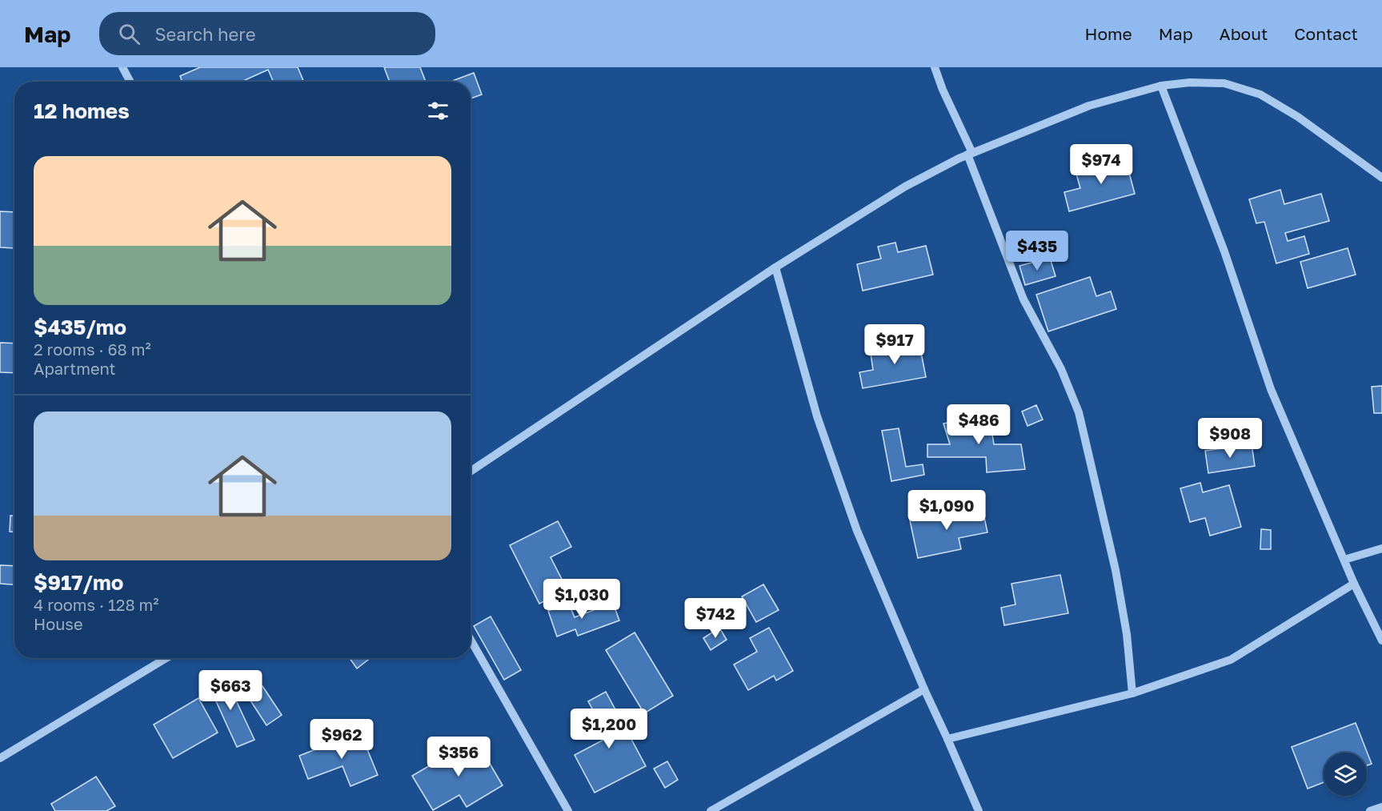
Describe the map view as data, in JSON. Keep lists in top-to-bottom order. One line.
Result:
{"page":{"header":"Map","search":"Search here","nav":["Home","Map","About","Contact"],"heading":"12 homes","list":[{"name":"$435/mo","note":"2 rooms · 68 m² · Apartment"},{"name":"$917/mo","note":"4 rooms · 128 m² · House"}],"price":["$974","$435","$917","$486","$908","$1,090","$1,030","$742","$663","$1,200","$962","$356"]}}
